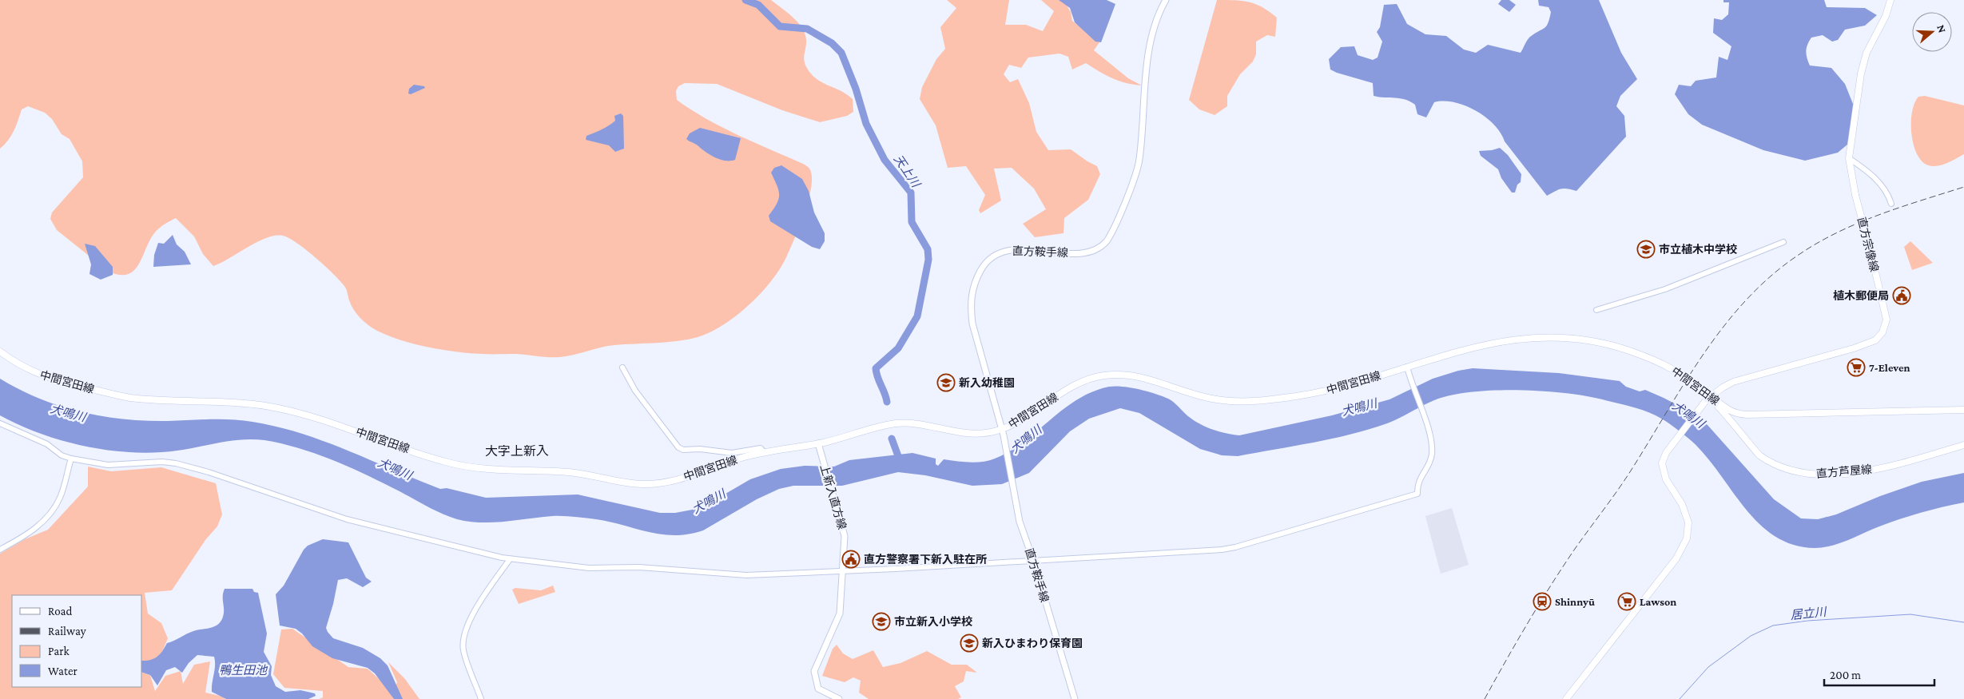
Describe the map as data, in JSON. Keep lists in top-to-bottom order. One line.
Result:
{"streets":{"main road":["直方宗像線","直方鞍手線","中間宮田線","直方芦屋線","上新入直方線"]},"crossings":[["直方宗像線","中間宮田線"],["直方宗像線","直方芦屋線"],["直方鞍手線","中間宮田線"],["中間宮田線","直方芦屋線"],["中間宮田線","上新入直方線"]],"districts":["大字上新入"],"water":["天上川","犬鳴川","居立川","鴨生田池"],"places":{"school or university":["市立植木中学校","新入幼稚園","市立新入小学校","新入ひまわり保育園"],"public building":["植木郵便局","直方警察署下新入駐在所"],"supermarket":["7-Eleven","Lawson"],"station":["Shinnyū"]},"legend":["Road","Railway","Park","Water"],"scale_bar":"200 m","north":"right"}
